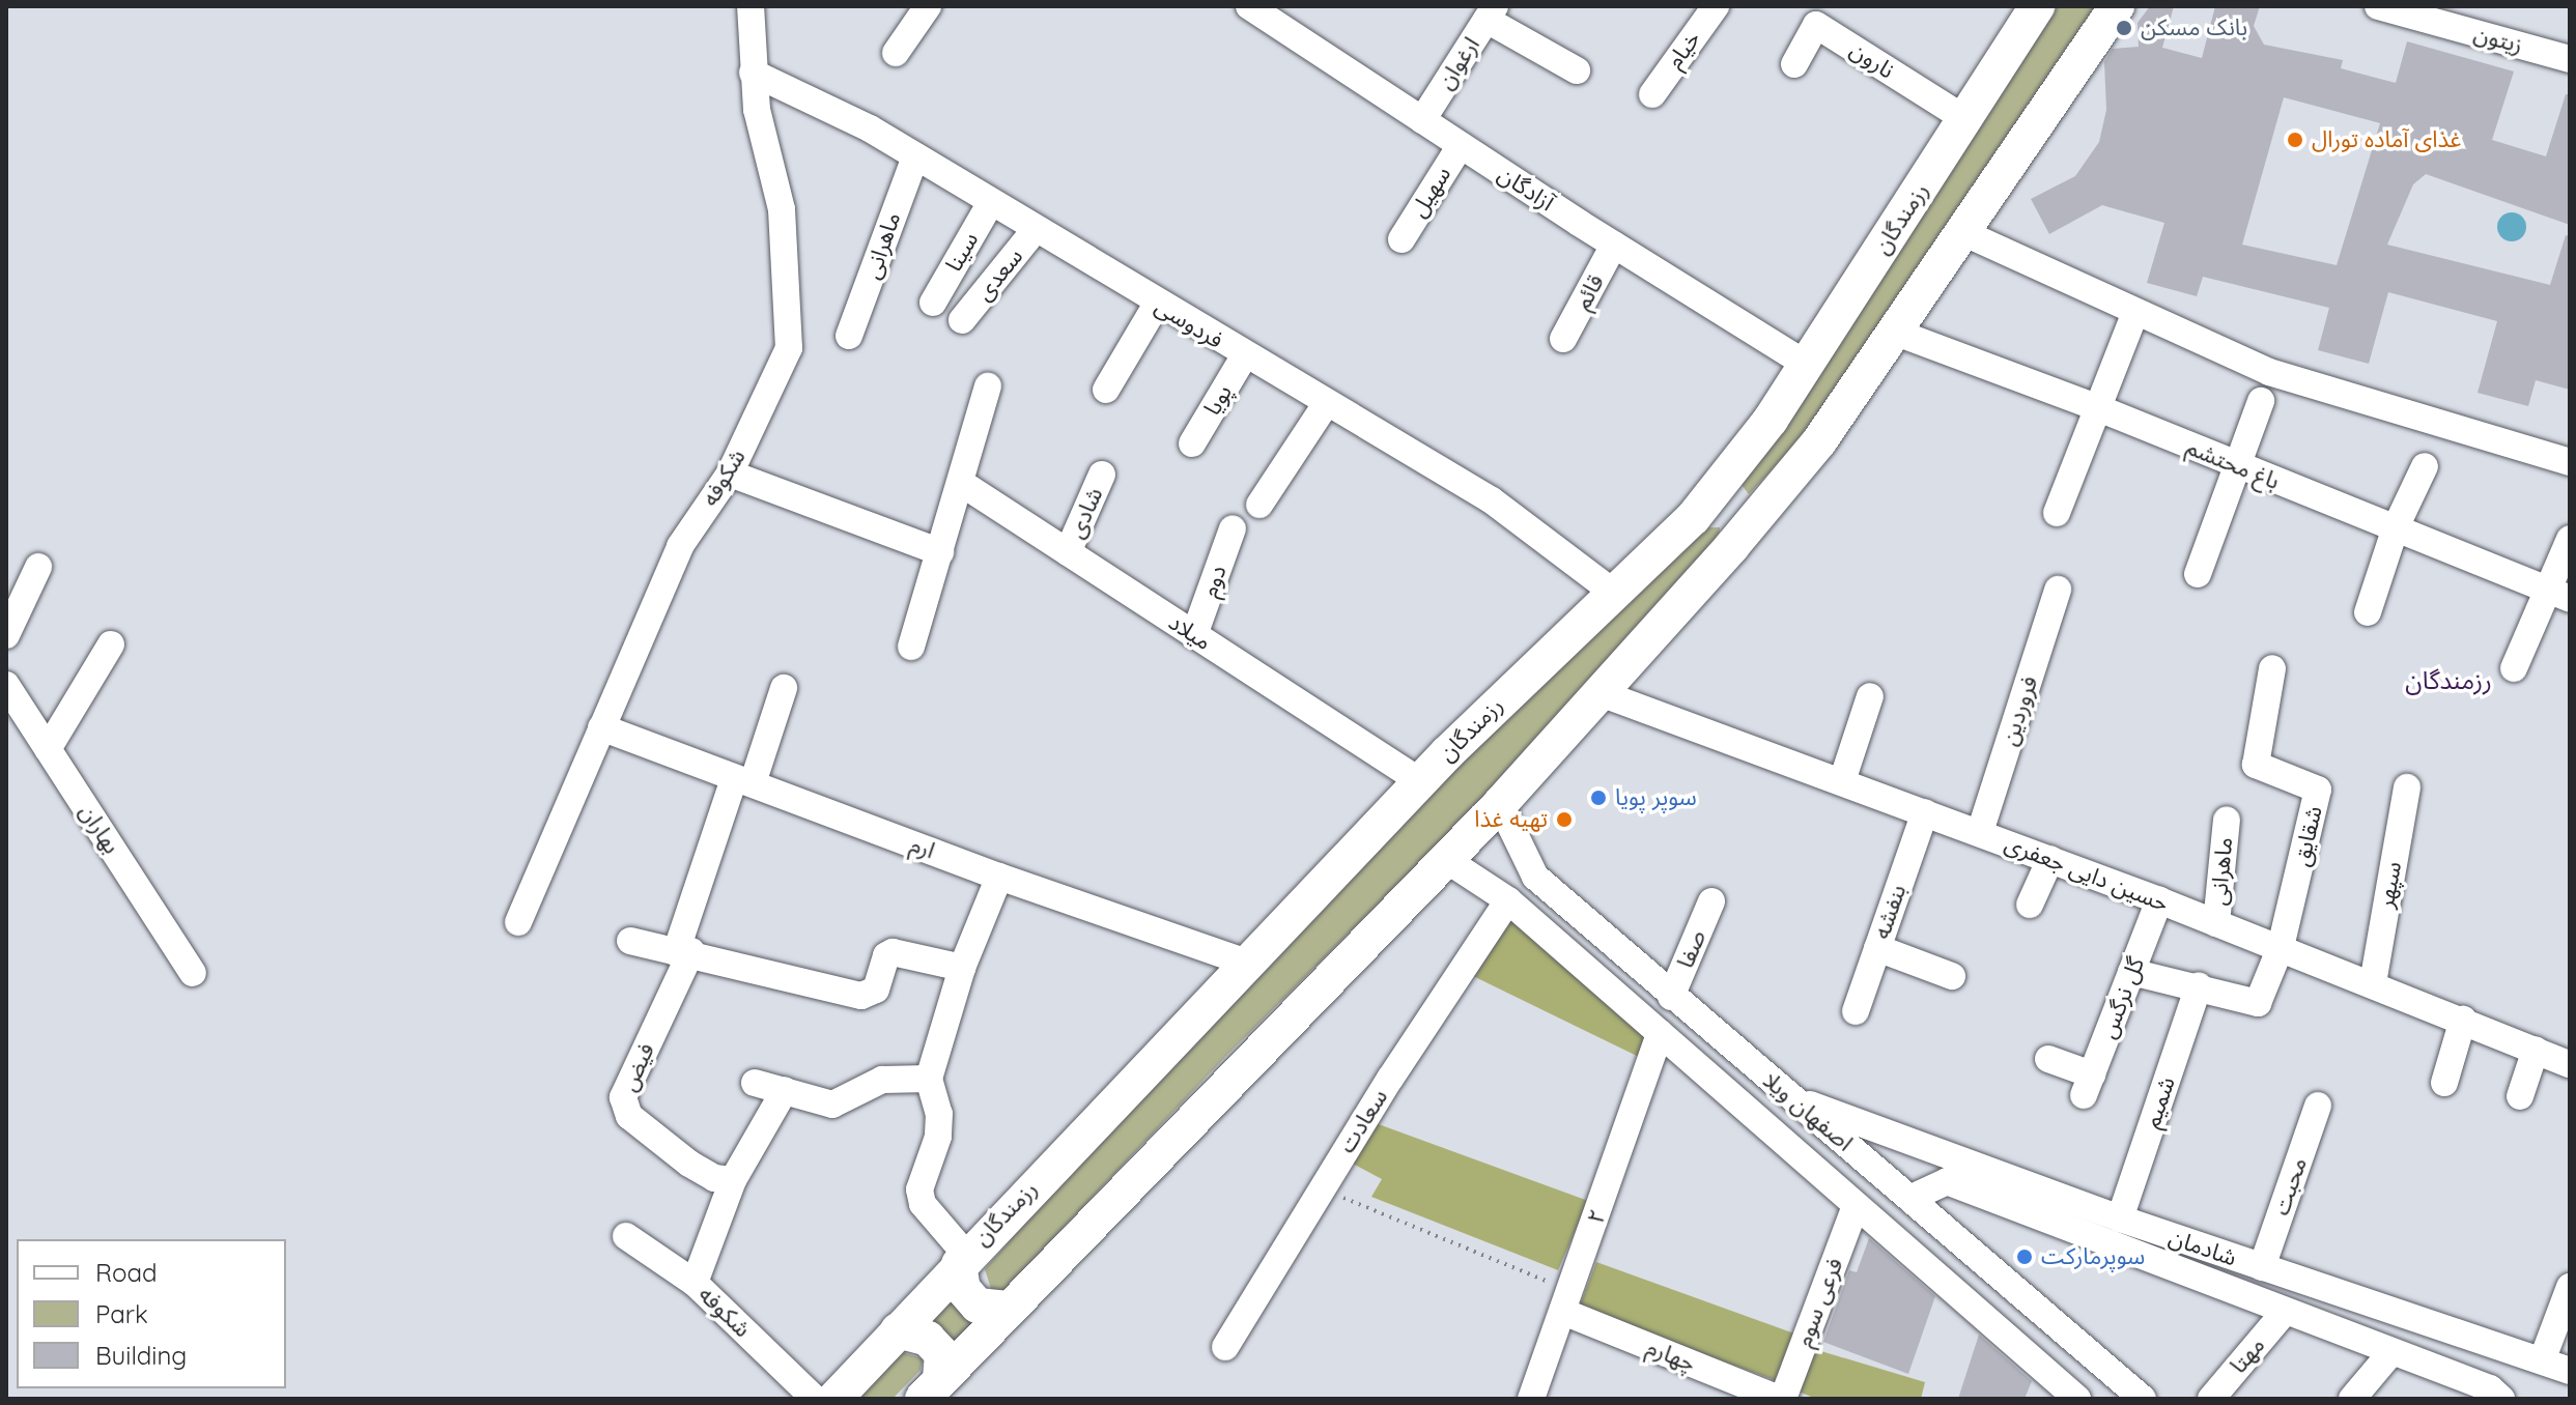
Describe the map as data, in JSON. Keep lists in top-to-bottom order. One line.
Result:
{"streets":{"main road":["رزمندگان"],"street":["زیتون","خیام","نارون","ارغوان","آزادگان","سهیل","ماهرانی","سینا","سعدی","قائم","فردوسی","پویا","باغ محتشم","شکوفه","شادی","دوم","میلاد","فروردین","بهاران","شقایق","ارم","حسین دایی جعفری","سپهر","بنفشه","صفا","گل نرگس","فیض","شمیم","اصفهان ویلا","سعادت","محبت","۲","شادمان","فرعی سوم","چهارم","مهتا"]},"crossings":[["نارون","رزمندگان"],["ارغوان","آزادگان"],["آزادگان","سهیل"],["آزادگان","رزمندگان"],["آزادگان","قائم"],["رزمندگان","فردوسی"],["رزمندگان","میلاد"],["رزمندگان","ارم"],["ماهرانی","فردوسی"],["ماهرانی","حسین دایی جعفری"],["سینا","فردوسی"],["سعدی","فردوسی"],["فردوسی","پویا"],["فردوسی","شکوفه"],["شکوفه","ارم"],["شادی","میلاد"],["دوم","میلاد"],["فروردین","حسین دایی جعفری"],["شقایق","حسین دایی جعفری"],["حسین دایی جعفری","سپهر"],["حسین دایی جعفری","بنفشه"],["حسین دایی جعفری","گل نرگس"],["صفا","اصفهان ویلا"],["شمیم","شادمان"],["اصفهان ویلا","سعادت"],["اصفهان ویلا","۲"],["اصفهان ویلا","شادمان"],["اصفهان ویلا","فرعی سوم"],["محبت","شادمان"],["۲","چهارم"],["شادمان","مهتا"],["فرعی سوم","چهارم"]],"districts":["رزمندگان"],"places":["بانک مسکن","غذای آماده تورال","سوپر پویا","تهیه غذا","سوپرمارکت"],"legend":["Road","Park","Building"]}
